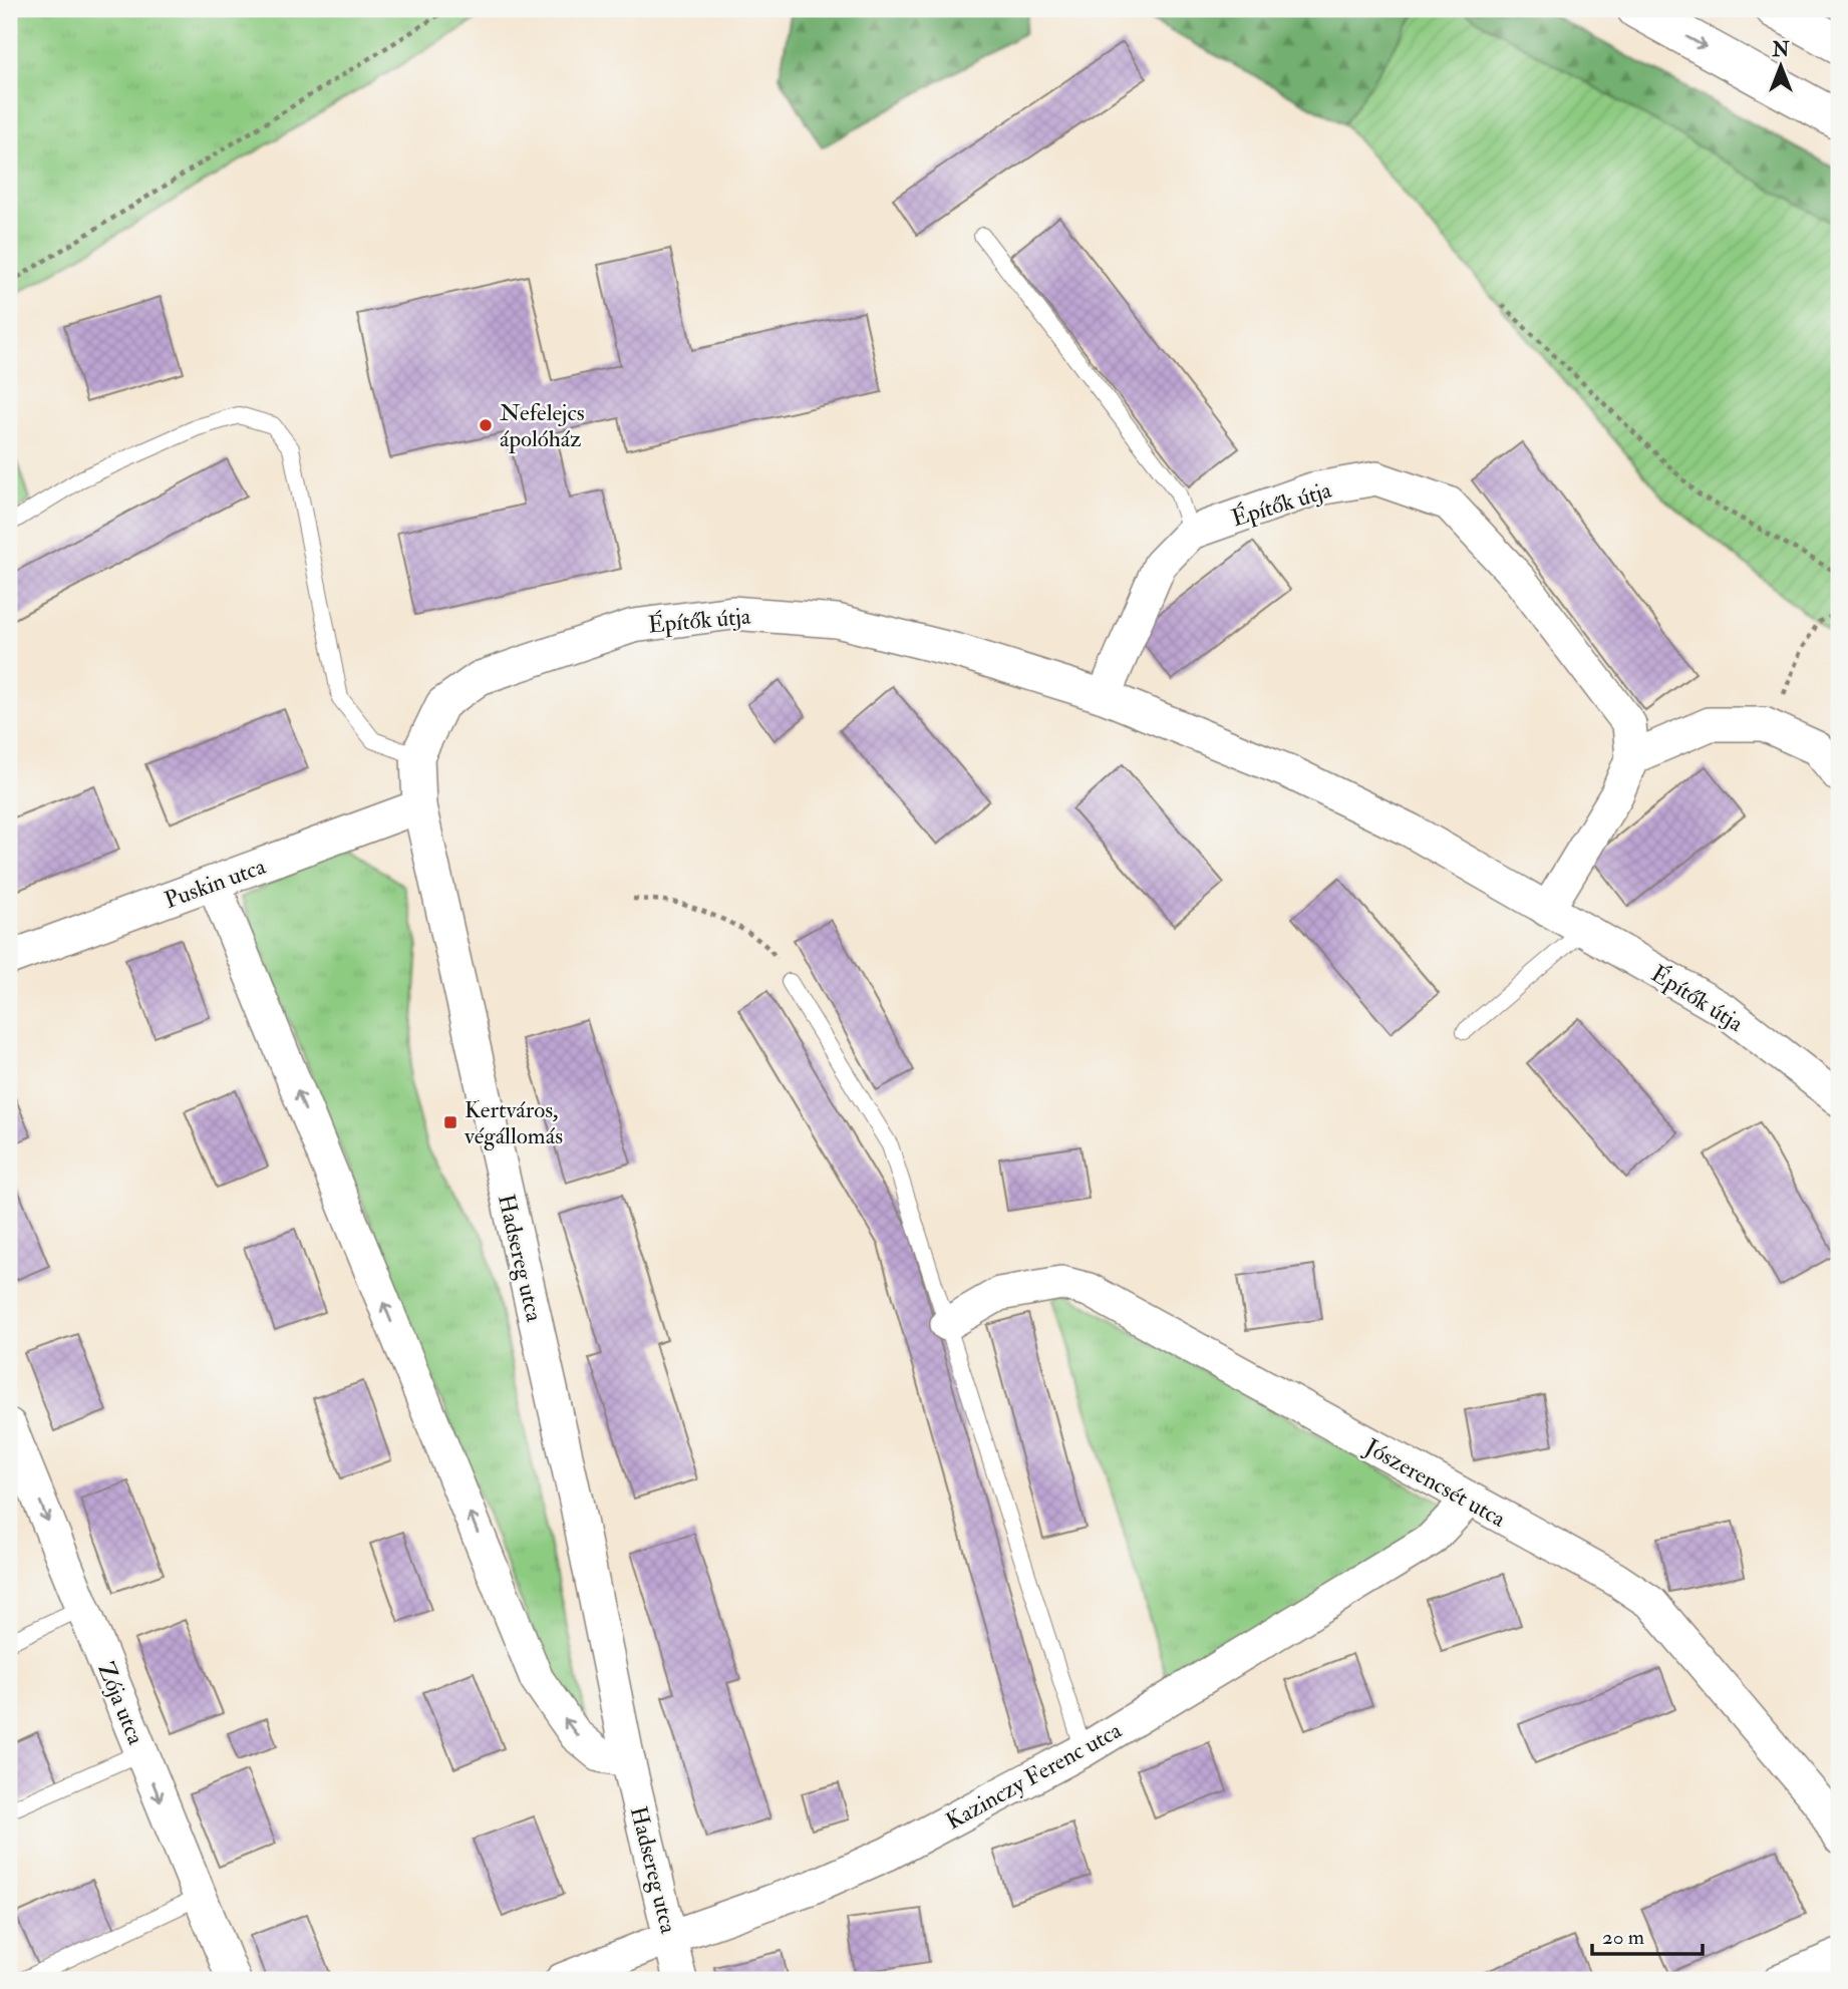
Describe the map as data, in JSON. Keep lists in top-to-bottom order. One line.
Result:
{"streets":{"street":["Építők útja","Puskin utca","Hadsereg utca","Jószerencsét utca","Zója utca","Kazinczy Ferenc utca"]},"crossings":[["Építők útja","Hadsereg utca"],["Puskin utca","Hadsereg utca"],["Hadsereg utca","Kazinczy Ferenc utca"],["Jószerencsét utca","Kazinczy Ferenc utca"]],"one_way":["Zója utca"],"places":{"other":["Nefelejcs ápolóház"],"transit":["Kertváros, végállomás"]},"scale_bar":"20 m","north":"top"}
